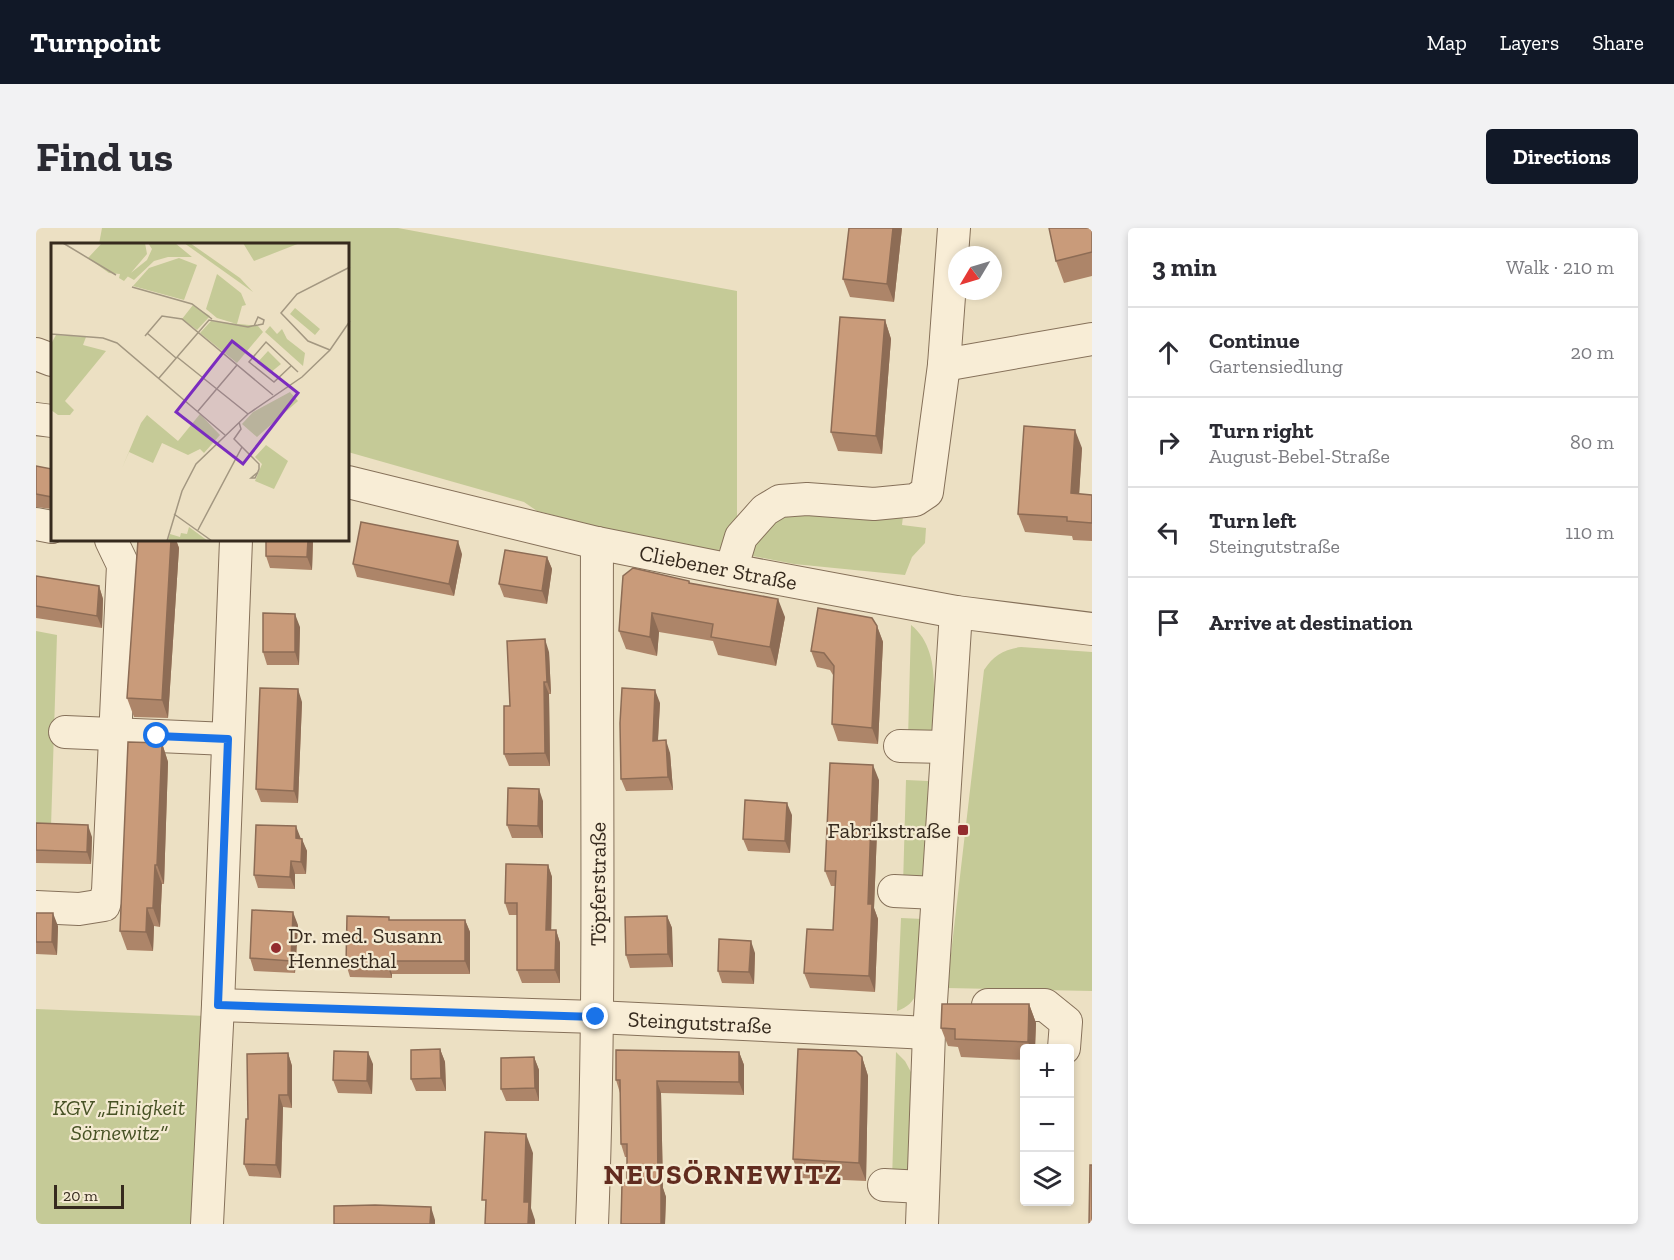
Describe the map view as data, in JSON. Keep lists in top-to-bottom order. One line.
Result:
{"streets":{"street":["Cliebener Straße","Töpferstraße","Steingutstraße"]},"crossings":[["Cliebener Straße","Töpferstraße"],["Töpferstraße","Steingutstraße"]],"districts":["NEUSÖRNEWITZ"],"parks":["KGV „Einigkeit Sörnewitz“"],"places":{"transit":["Fabrikstraße"],"other":["Dr. med. Susann Hennesthal"]},"scale_bar":"20 m","north":"bottom left","page":{"header":"Turnpoint","nav":["Map","Layers","Share"],"buttons":"Directions","title":"Find us","heading":["3 min","Walk · 210 m"],"list":[["Continue","Gartensiedlung","20 m"],["Turn right","August-Bebel-Straße","80 m"],["Turn left","Steingutstraße","110 m"],"Arrive at destination"],"map_buttons":["+","−"],"scale":"20 m"}}
